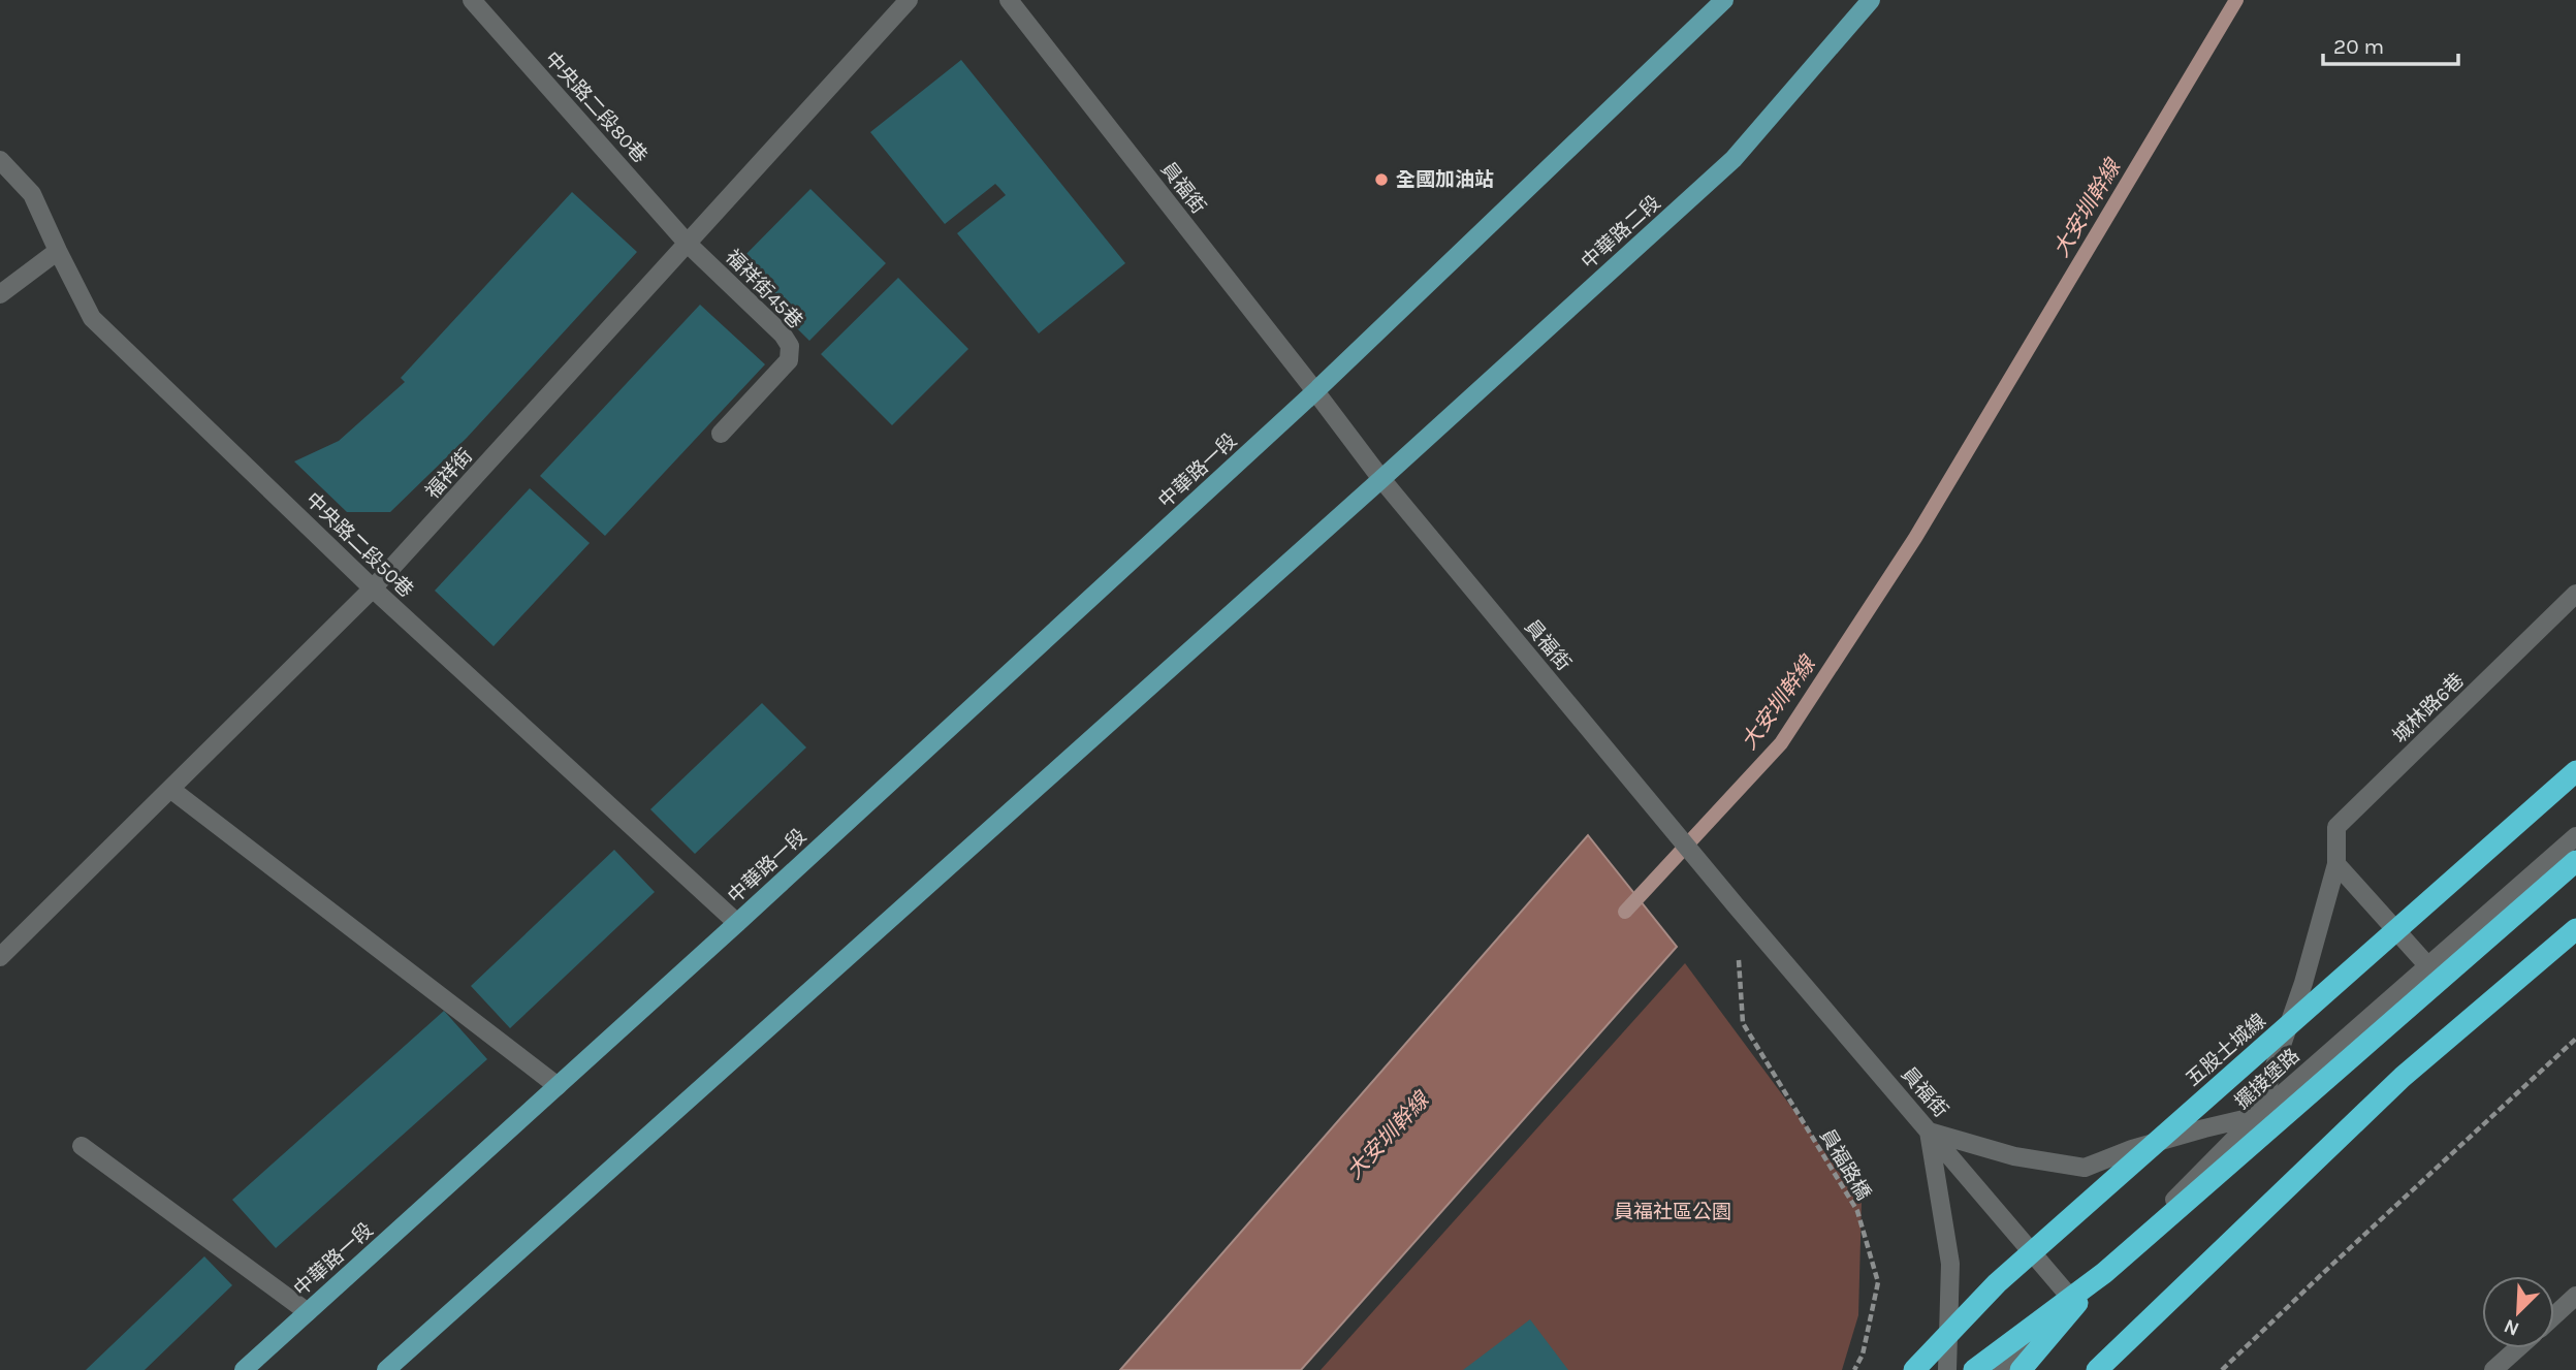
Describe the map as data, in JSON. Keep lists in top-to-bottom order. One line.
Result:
{"streets":{"highway":["五股土城線"],"main road":["中華路二段","中華路一段"],"street":["中央路二段80巷","員福街","福祥街45巷","福祥街","中央路二段50巷","城林路6巷","擺接堡路"],"path":["員福路橋"]},"crossings":[["中央路二段80巷","福祥街45巷"],["中央路二段80巷","福祥街"],["員福街","中華路二段"],["員福街","中華路一段"],["員福街","擺接堡路"],["員福街","員福路橋"],["福祥街45巷","福祥街"],["中華路一段","中央路二段50巷"],["福祥街","中央路二段50巷"],["城林路6巷","擺接堡路"]],"water":["大安圳幹線"],"parks":["員福社區公園"],"places":["全國加油站"],"scale_bar":"20 m","north":"bottom left"}
